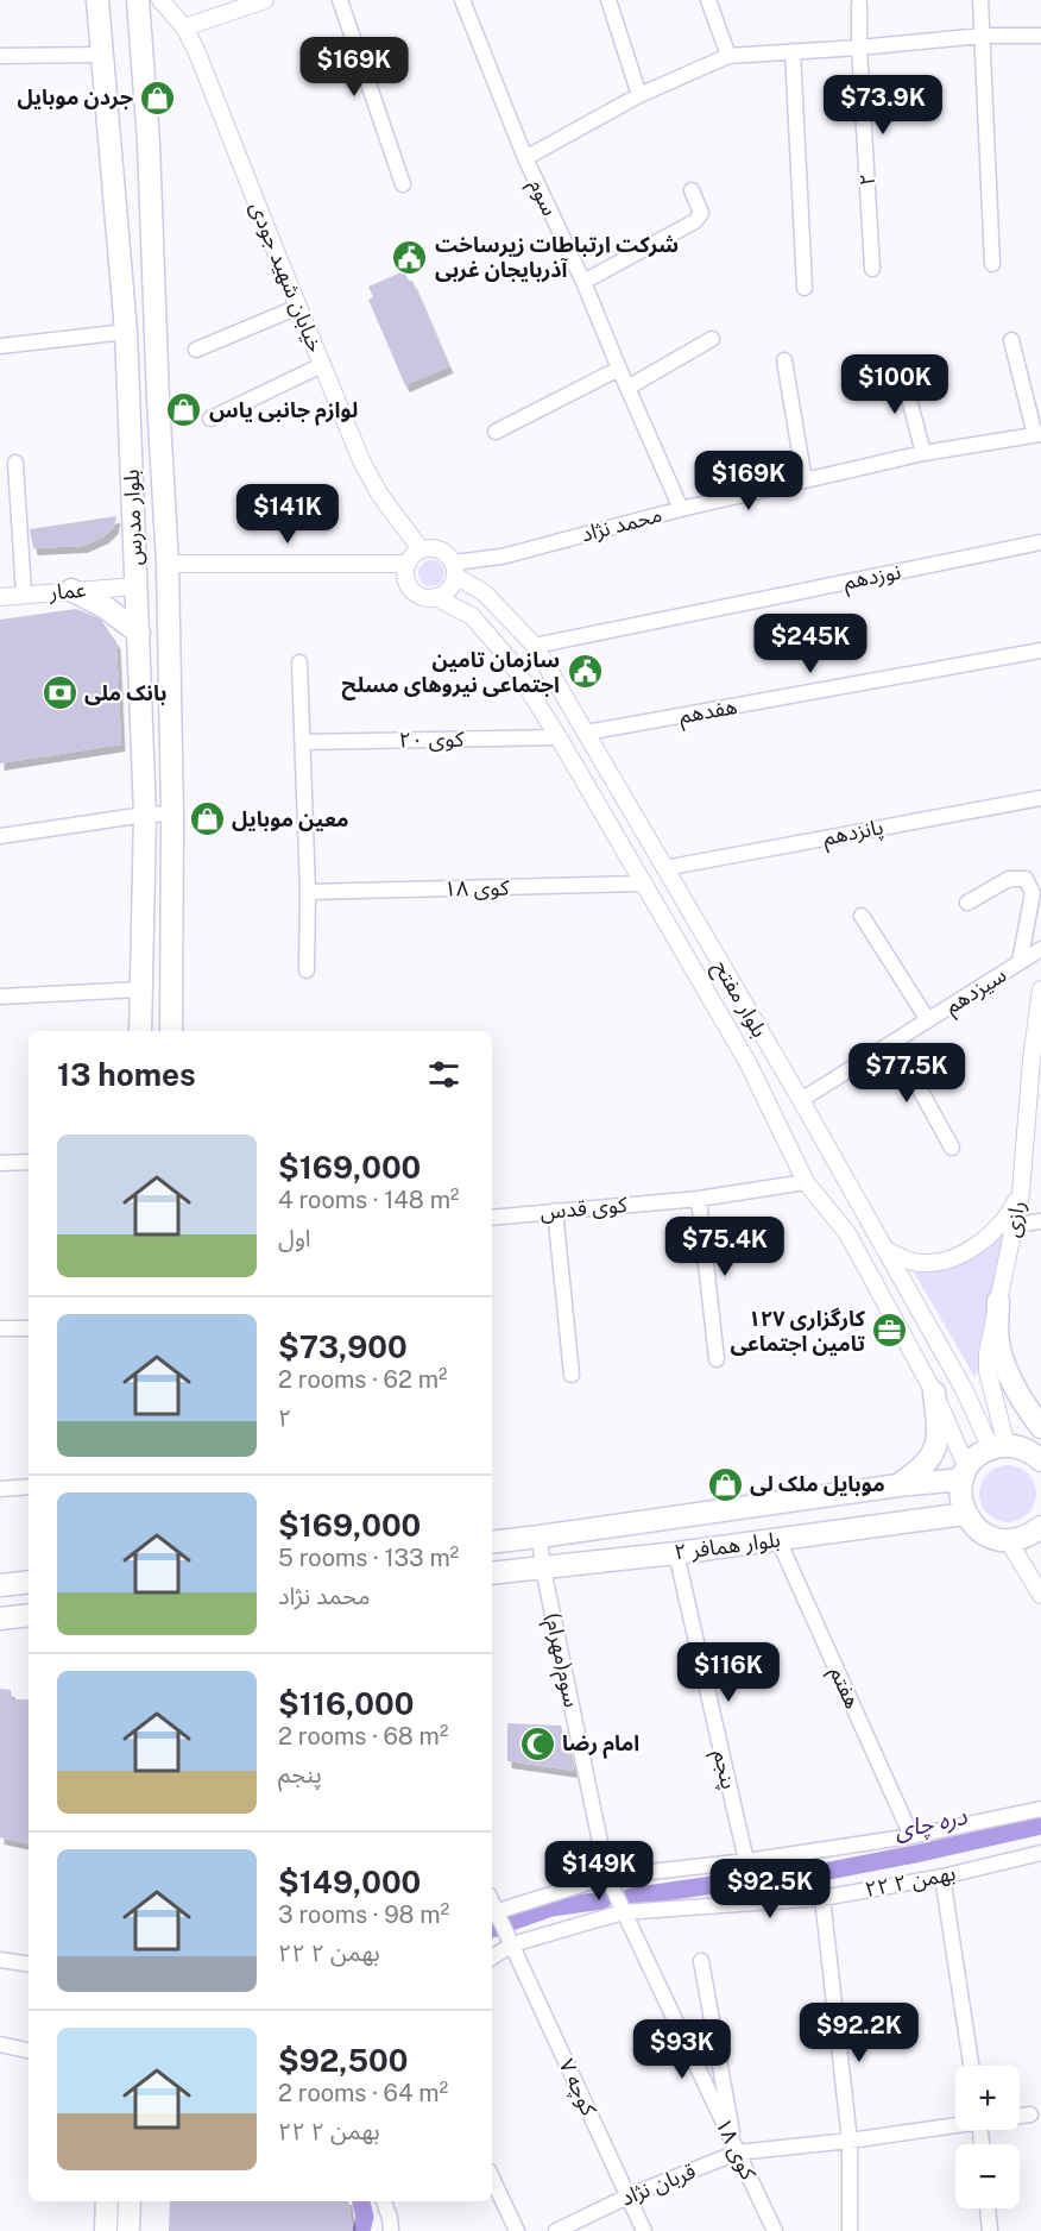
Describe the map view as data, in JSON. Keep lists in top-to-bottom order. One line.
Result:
{"streets":{"main road":["بلوار مدرس","بلوار همافر ۲"],"street":["۲","سوم","خیابان شهید جودی","محمد نژاد","نوزدهم","عمار","هفدهم","کوی ۲۰","پانزدهم","کوی ۱۸","سیزدهم","بلوار مفتح","کوی قدس","رازی","سوم(مهرام)","هفتم","پنجم","۲۲ بهمن ۲","کوچه ۷","قربان نژاد"]},"crossings":[["سوم","محمد نژاد"],["خیابان شهید جودی","محمد نژاد"],["خیابان شهید جودی","بلوار مفتح"],["بلوار مدرس","عمار"],["محمد نژاد","بلوار مفتح"],["نوزدهم","بلوار مفتح"],["هفدهم","بلوار مفتح"],["کوی ۲۰","بلوار مفتح"],["پانزدهم","بلوار مفتح"],["کوی ۱۸","بلوار مفتح"],["کوی ۱۸","سوم(مهرام)"],["کوی ۱۸","۲۲ بهمن ۲"],["کوی ۱۸","قربان نژاد"],["سیزدهم","بلوار مفتح"],["بلوار مفتح","کوی قدس"],["بلوار مفتح","رازی"],["بلوار مفتح","بلوار همافر ۲"],["بلوار همافر ۲","سوم(مهرام)"],["بلوار همافر ۲","هفتم"],["بلوار همافر ۲","پنجم"],["سوم(مهرام)","۲۲ بهمن ۲"],["۲۲ بهمن ۲","کوچه ۷"],["کوچه ۷","قربان نژاد"]],"water":["دره چای"],"places":{"shop":["جردن موبایل","لوازم جانبی یاس","معین موبایل","موبایل ملک لی"],"public building":["شرکت ارتباطات زیرساخت آذربایجان غربی","سازمان تامین اجتماعی نیروهای مسلح"],"bank":["بانک ملی"],"office":["کارگزاری ۱۲۷ تامین اجتماعی"],"mosque":["امام رضا"]},"page":{"price":["$169K","$73.9K","$100K","$169K","$141K","$245K","$77.5K","$75.4K","$116K","$149K","$92.5K","$92.2K","$93K"],"heading":"13 homes","list":[{"name":"$169,000","note":"4 rooms · 148 m² · اول"},{"name":"$73,900","note":"2 rooms · 62 m² · ۲"},{"name":"$169,000","note":"5 rooms · 133 m² · محمد نژاد"},{"name":"$116,000","note":"2 rooms · 68 m² · پنجم"},{"name":"$149,000","note":"3 rooms · 98 m² · ۲۲ بهمن ۲"},{"name":"$92,500","note":"2 rooms · 64 m² · ۲۲ بهمن ۲"}],"map_buttons":["+","−"]}}
